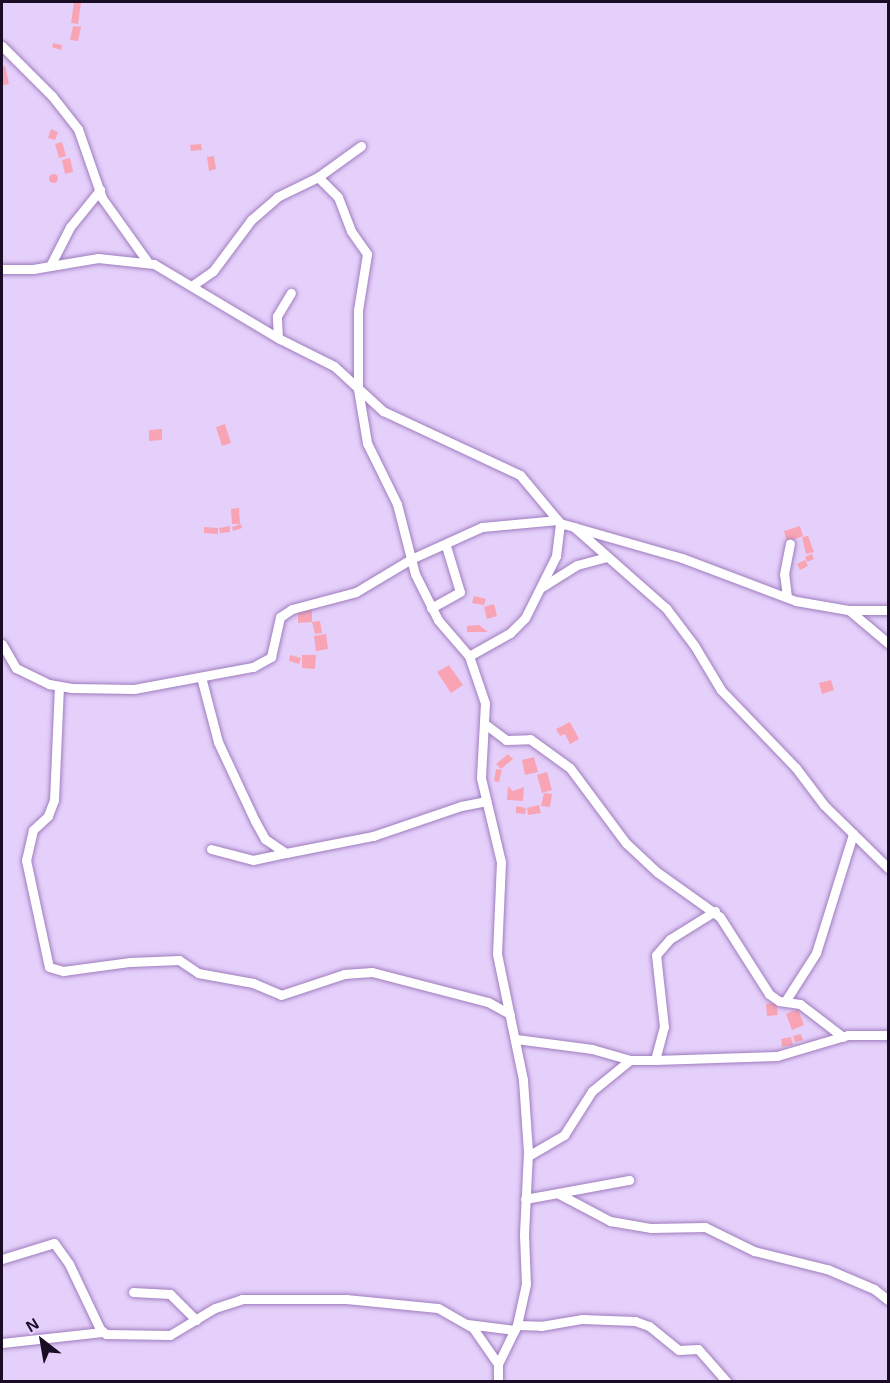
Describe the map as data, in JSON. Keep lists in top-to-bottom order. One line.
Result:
{"north":"top left"}
